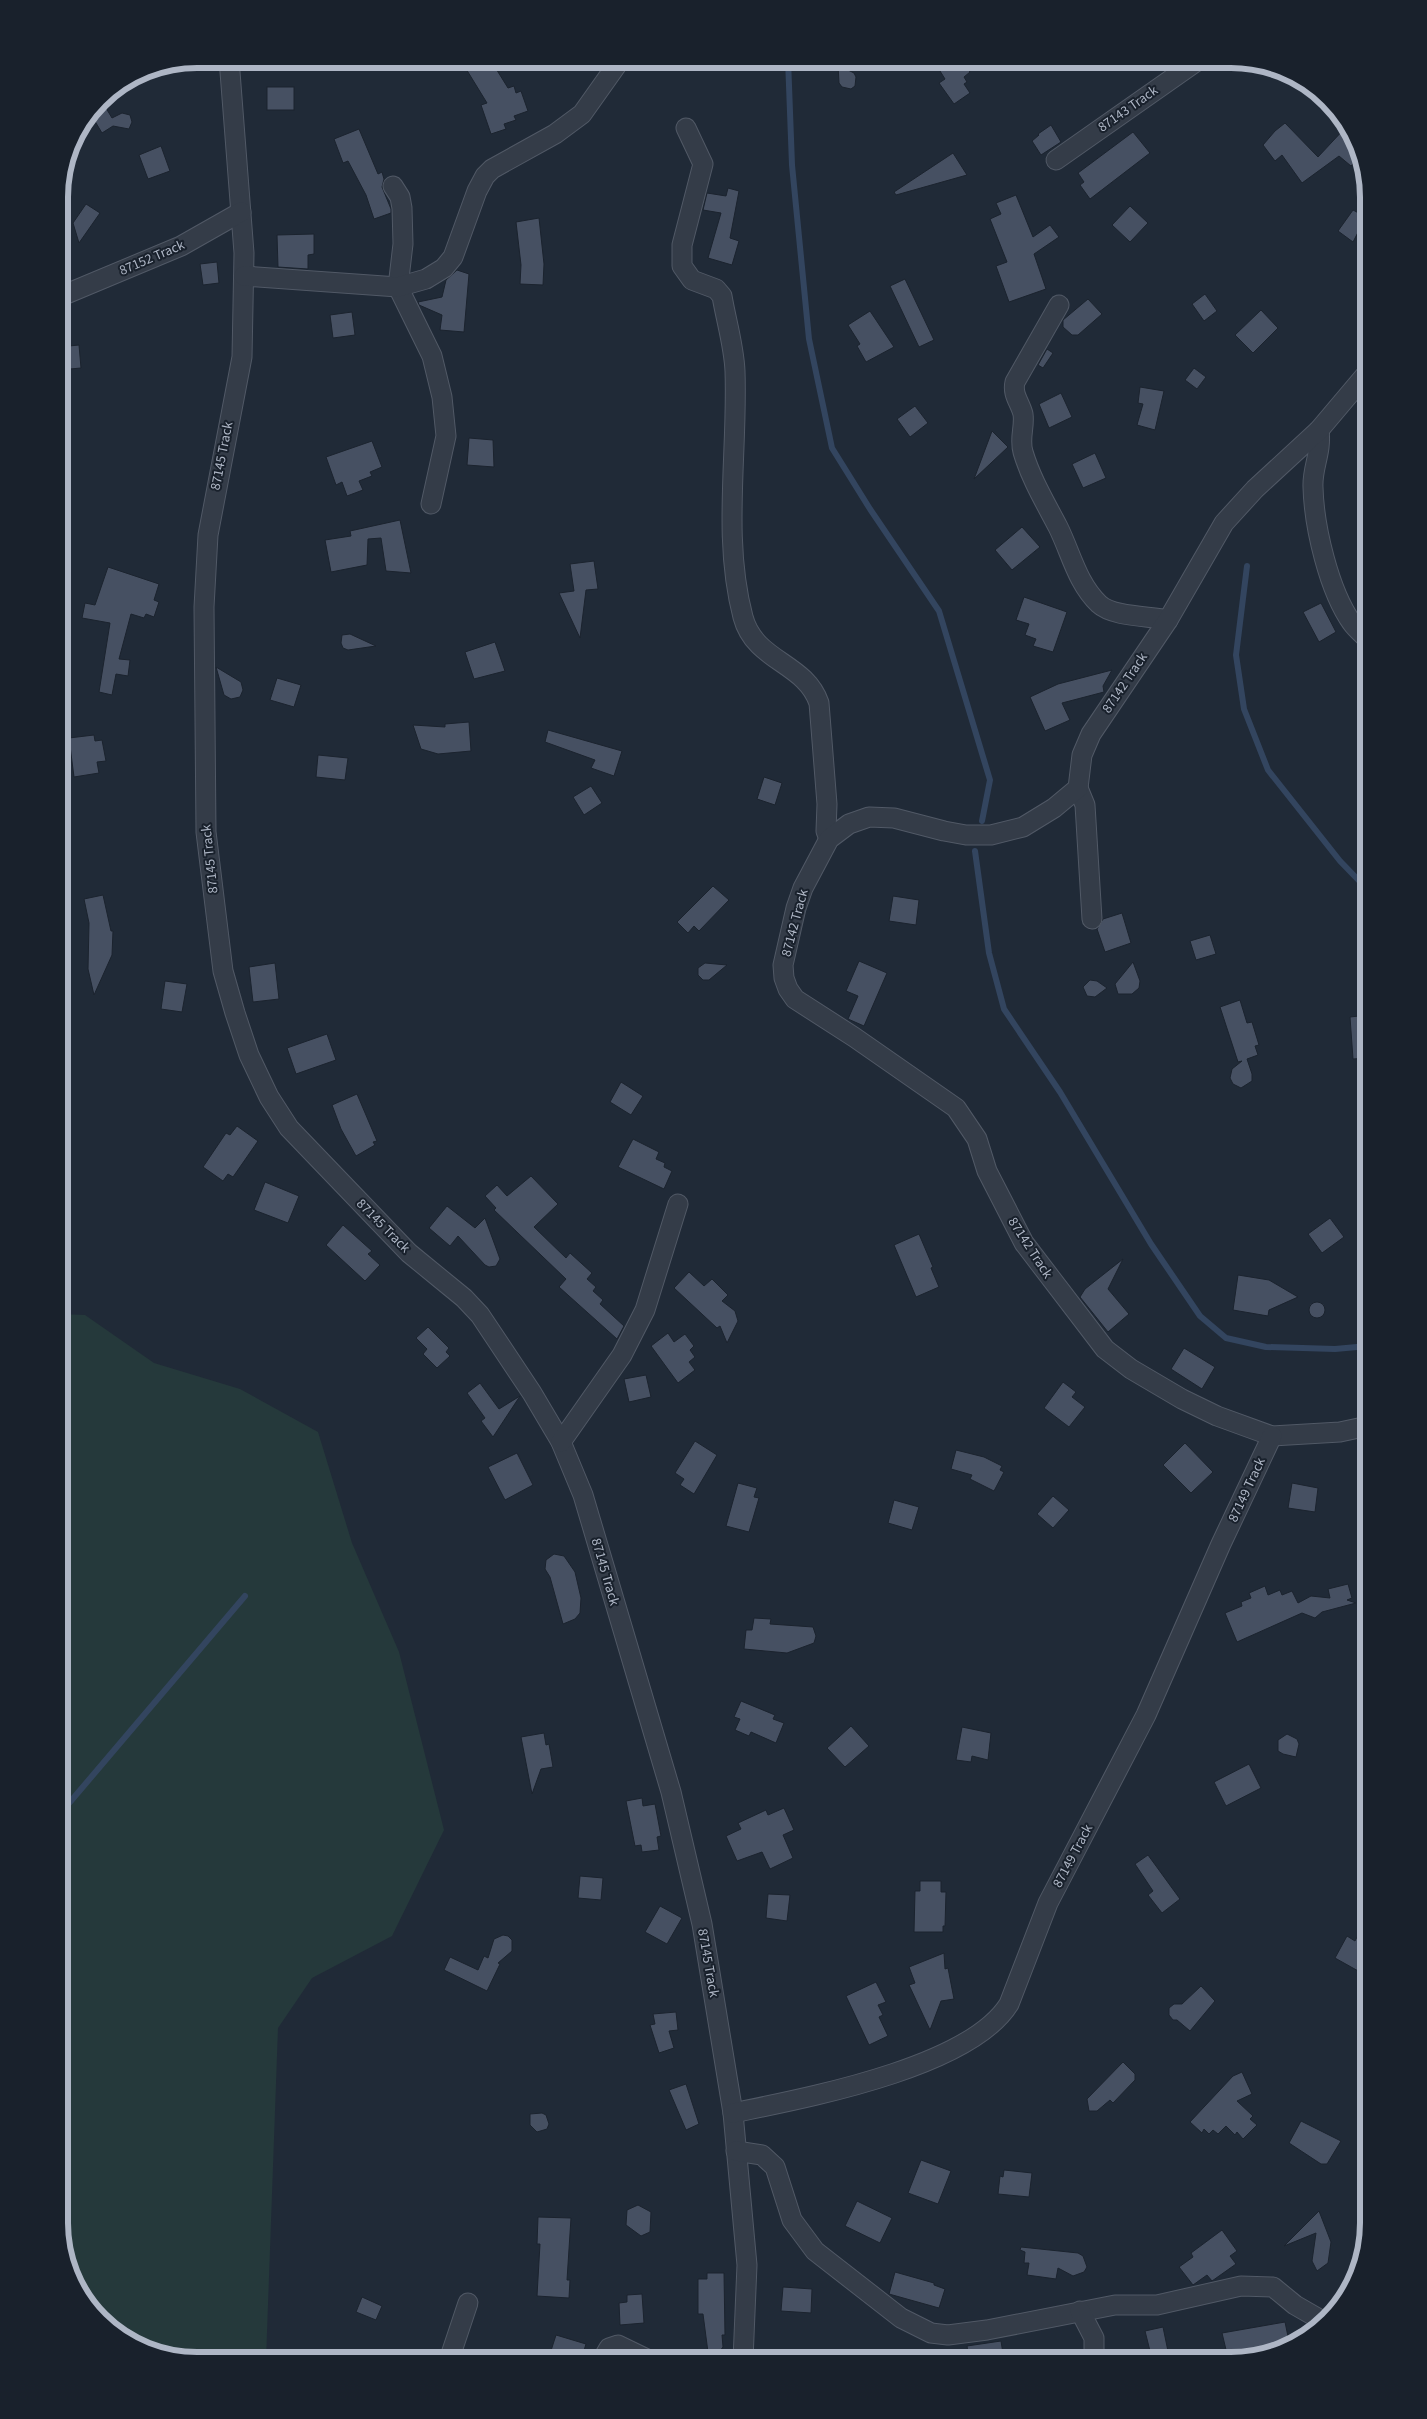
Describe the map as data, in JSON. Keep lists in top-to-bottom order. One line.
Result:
{"streets":{"street":["87143 Track","87152 Track","87145 Track","87142 Track","87149 Track"]},"crossings":[["87152 Track","87145 Track"],["87145 Track","87149 Track"],["87142 Track","87149 Track"]]}
